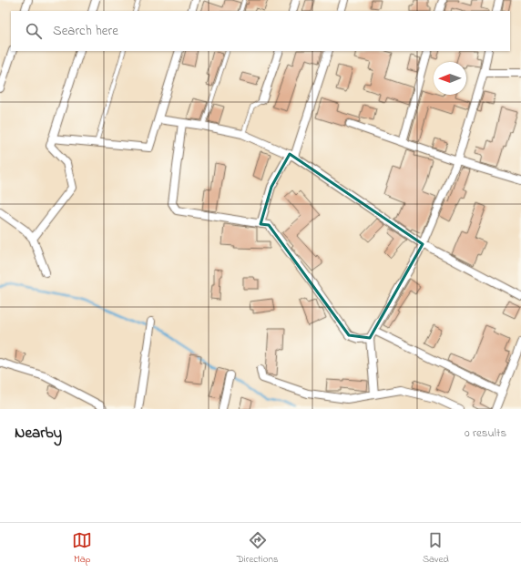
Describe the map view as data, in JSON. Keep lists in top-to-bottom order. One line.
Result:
{"north":"left","page":{"search":"Search here","heading":["Nearby","0 results"],"nav":["Map","Directions","Saved"]}}
